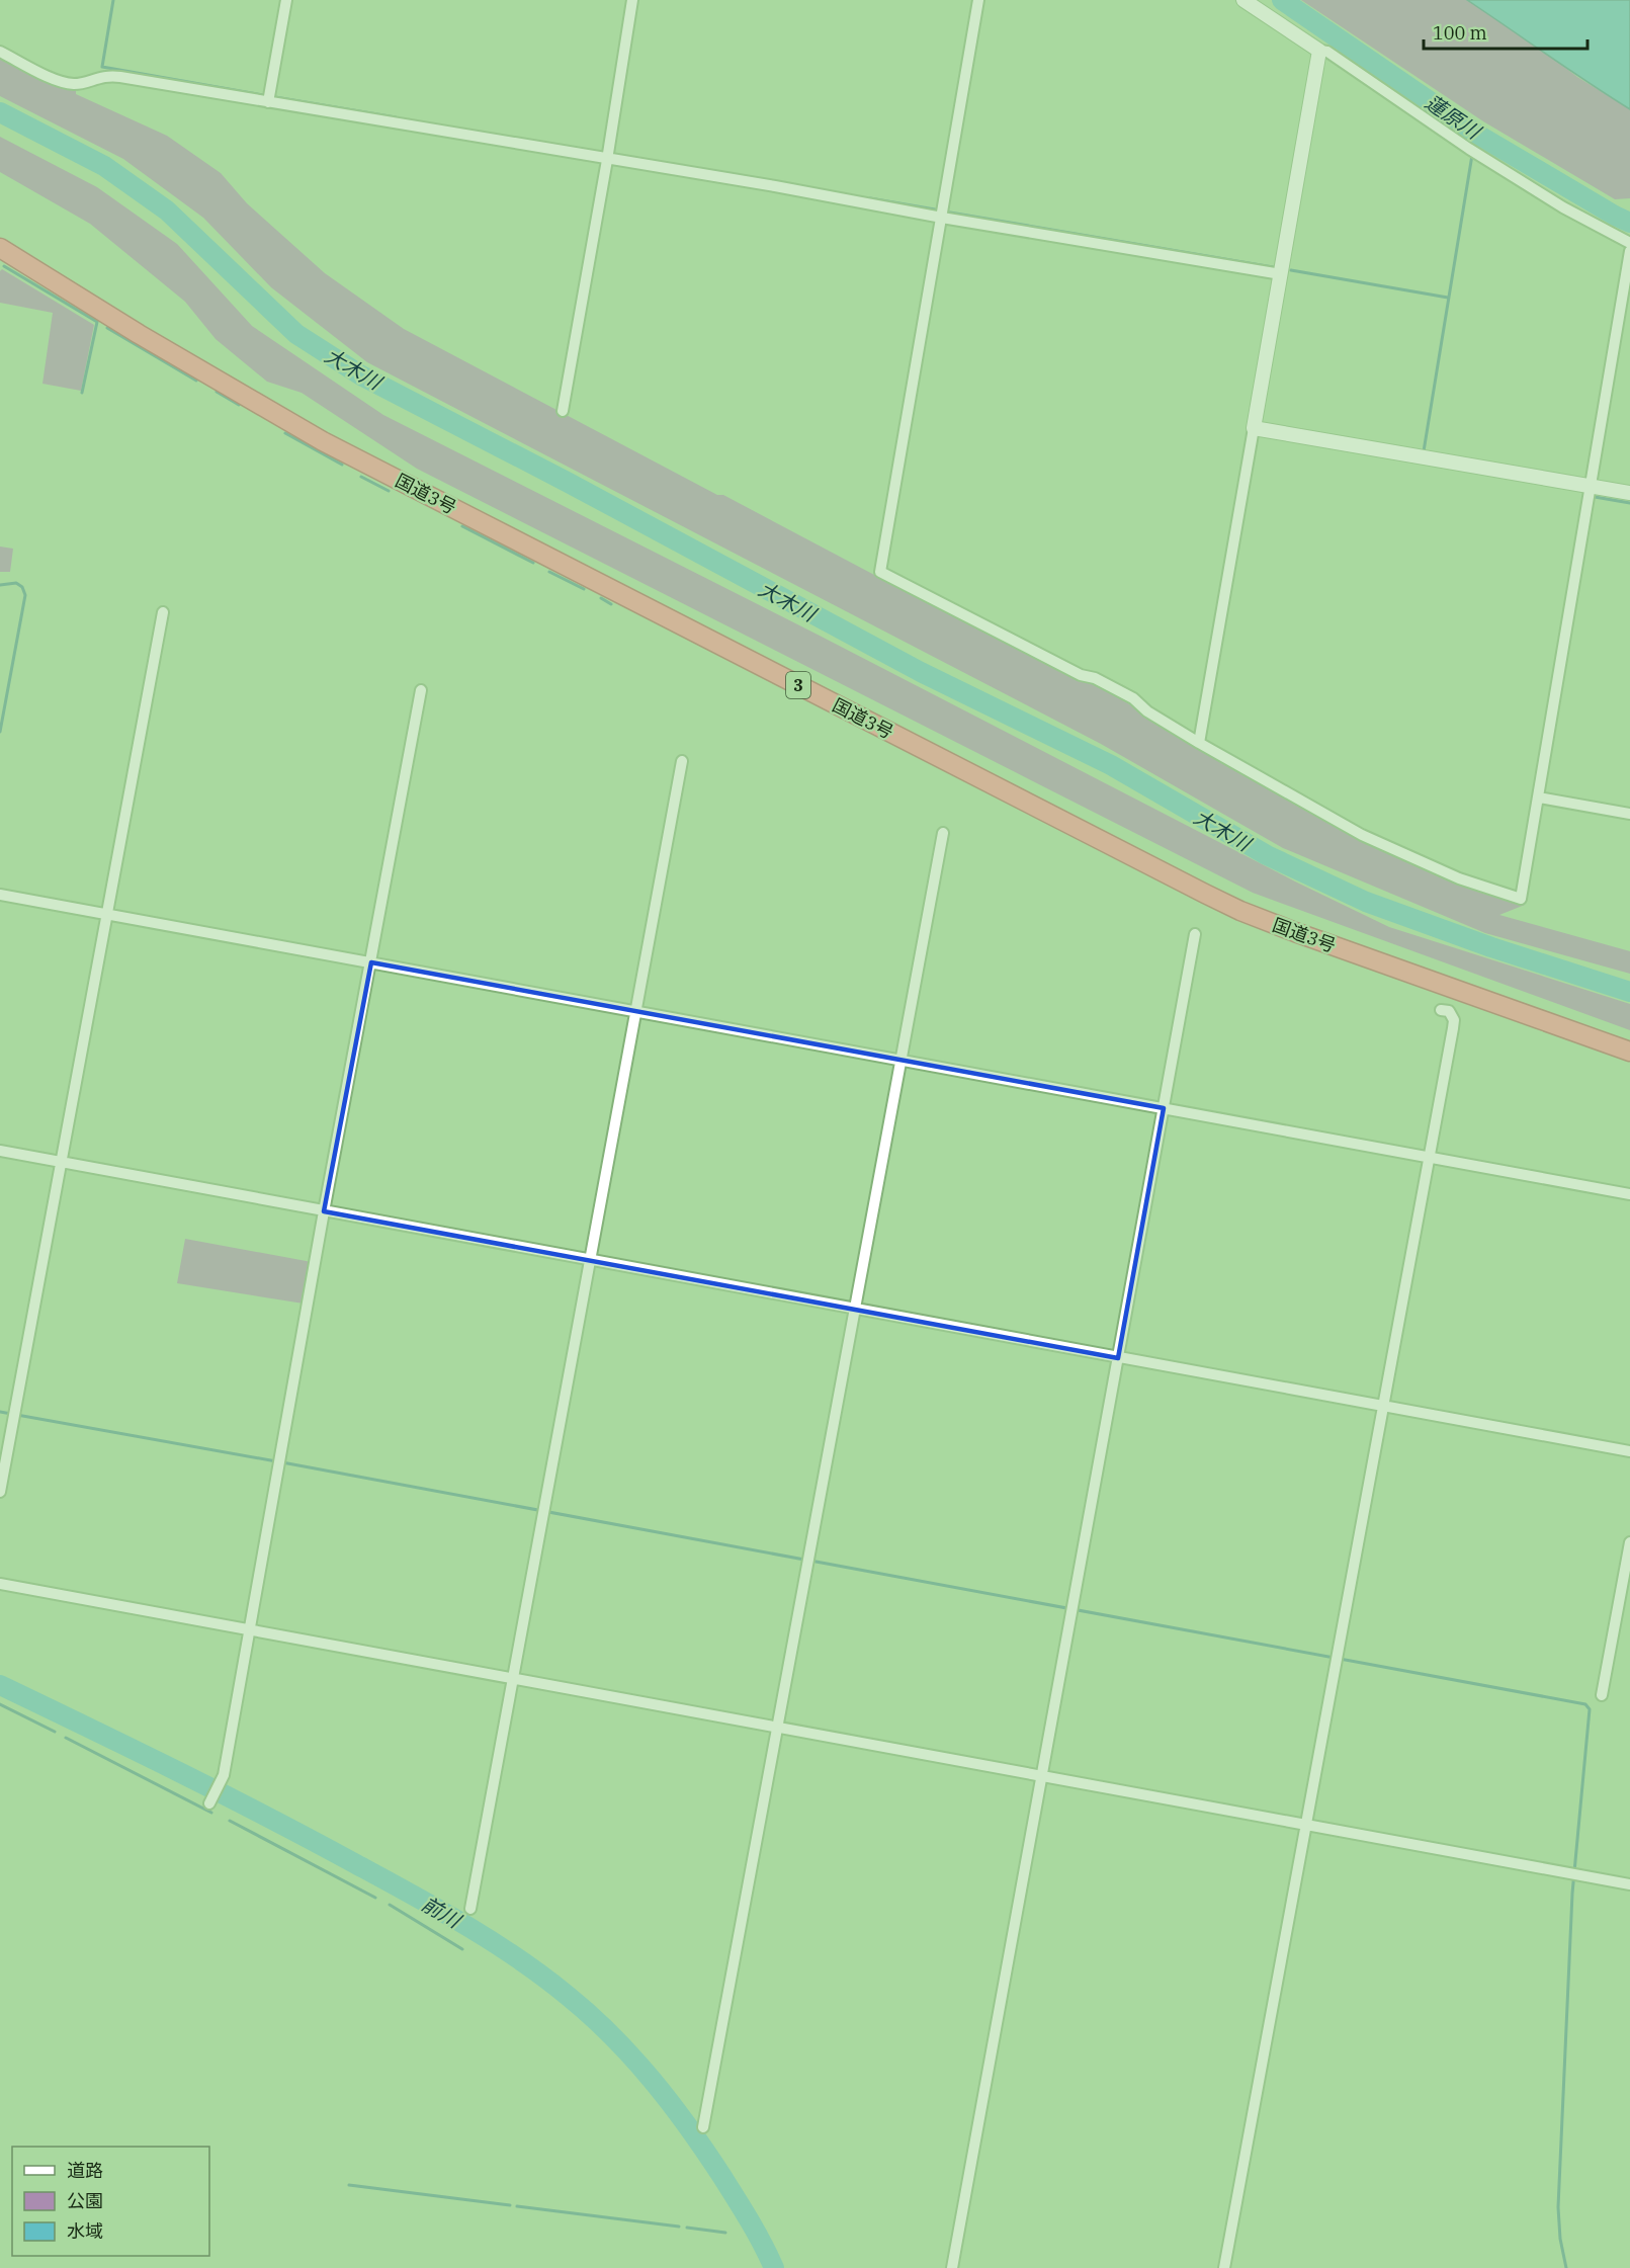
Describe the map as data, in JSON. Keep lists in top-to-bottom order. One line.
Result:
{"streets":{"highway":["国道3号","3"]},"water":["蓮原川","大木川","前川"],"legend":["道路","公園","水域"],"scale_bar":"100 m"}
